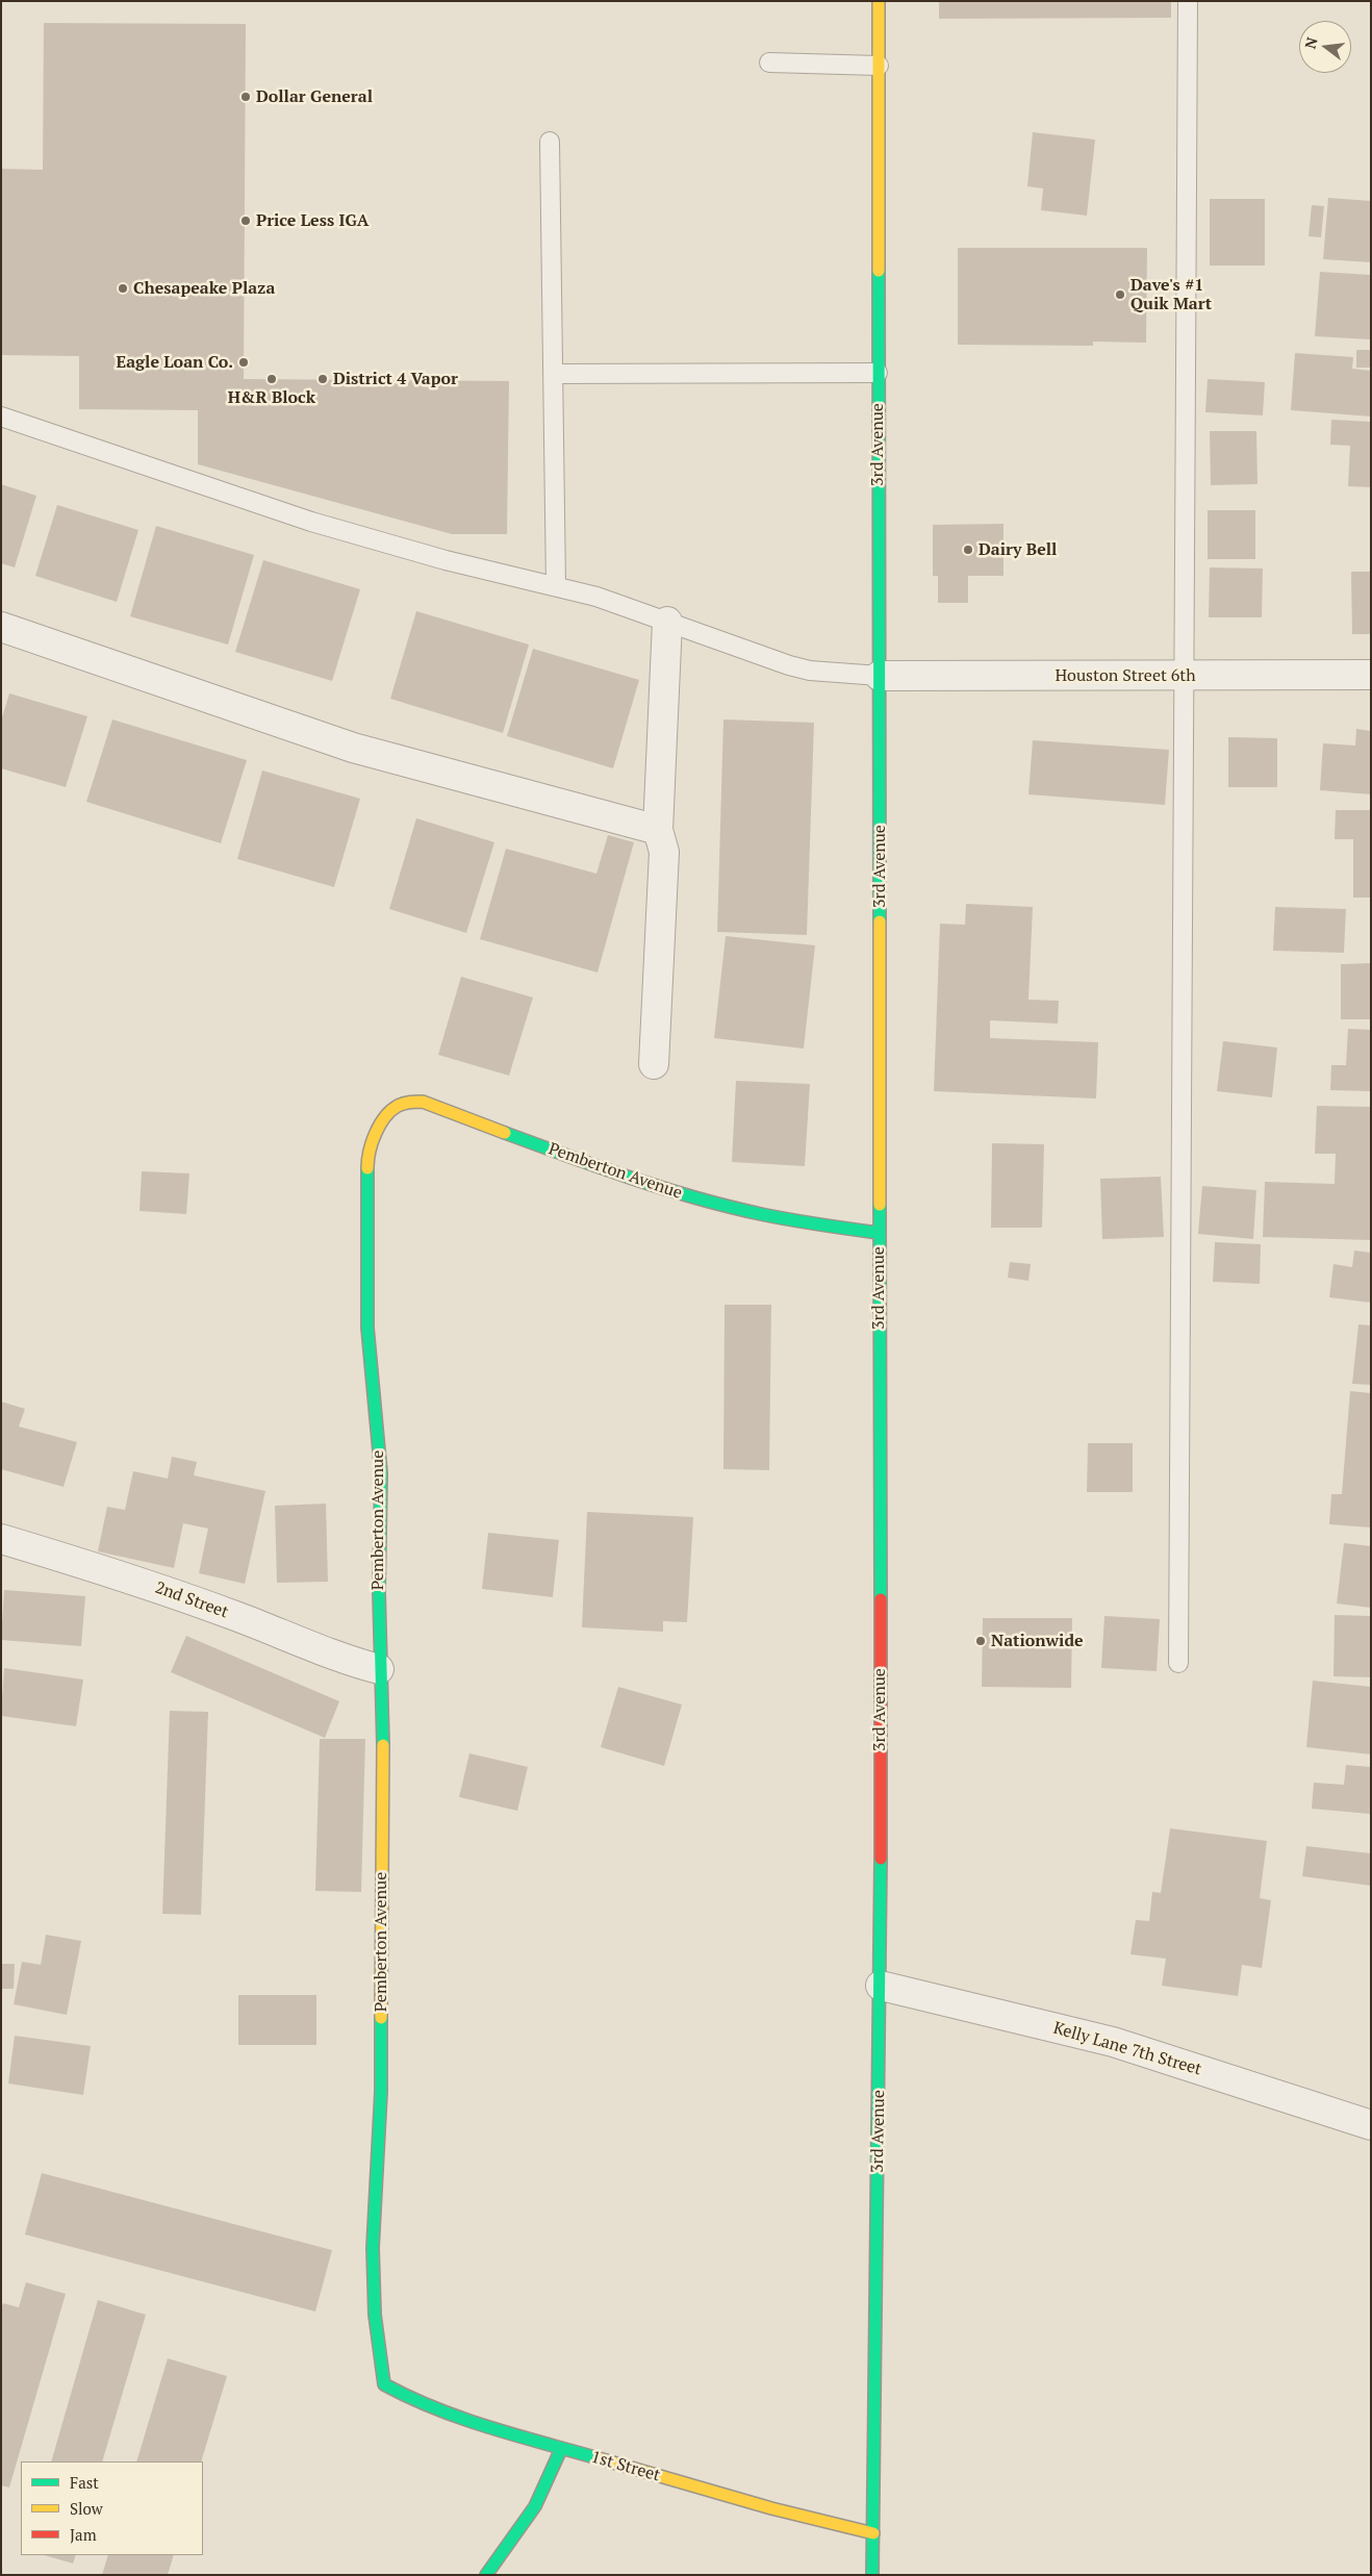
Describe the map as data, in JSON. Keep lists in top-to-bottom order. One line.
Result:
{"streets":{"street":["3rd Avenue","Houston Street 6th","Pemberton Avenue","2nd Street","Kelly Lane 7th Street","1st Street"]},"crossings":[["3rd Avenue","Houston Street 6th"],["3rd Avenue","Pemberton Avenue"],["3rd Avenue","Kelly Lane 7th Street"],["3rd Avenue","1st Street"],["Pemberton Avenue","2nd Street"],["Pemberton Avenue","1st Street"]],"places":["Dollar General","Price Less IGA","Chesapeake Plaza","Dave's #1 Quik Mart","Eagle Loan Co.","H&R Block","District 4 Vapor","Dairy Bell","Nationwide"],"legend":["Fast","Slow","Jam"],"north":"left"}
